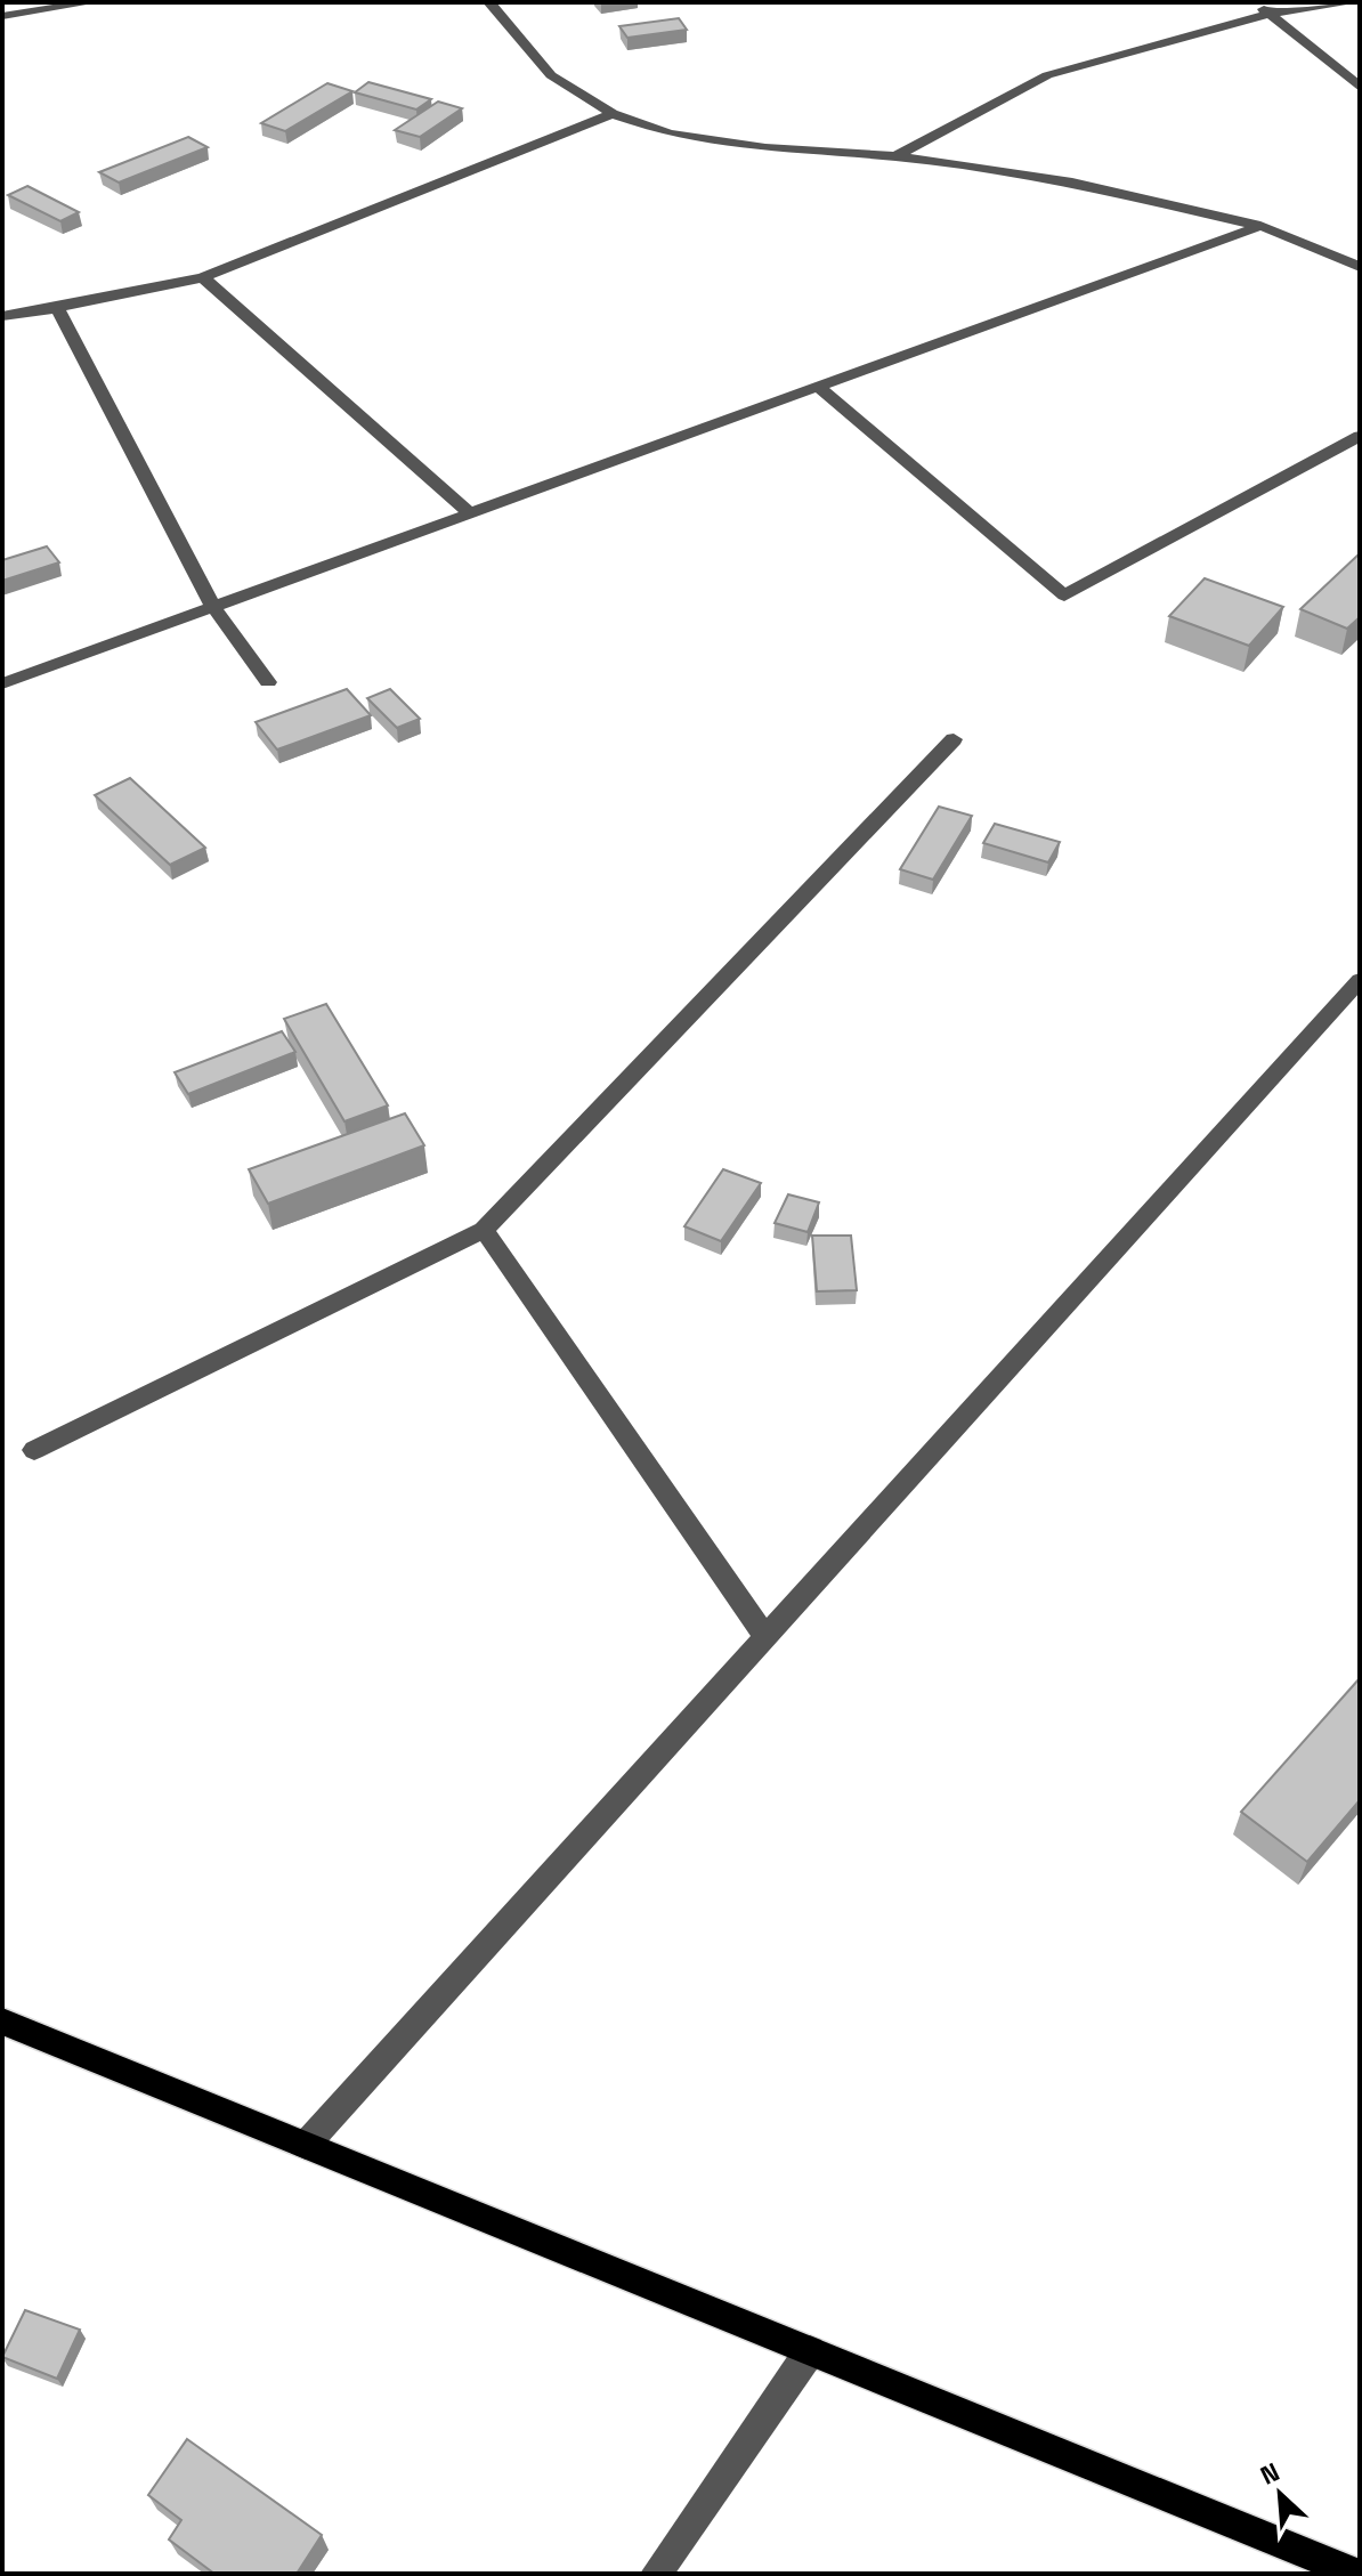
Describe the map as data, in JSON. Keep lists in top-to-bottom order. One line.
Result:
{"north":"top left"}
